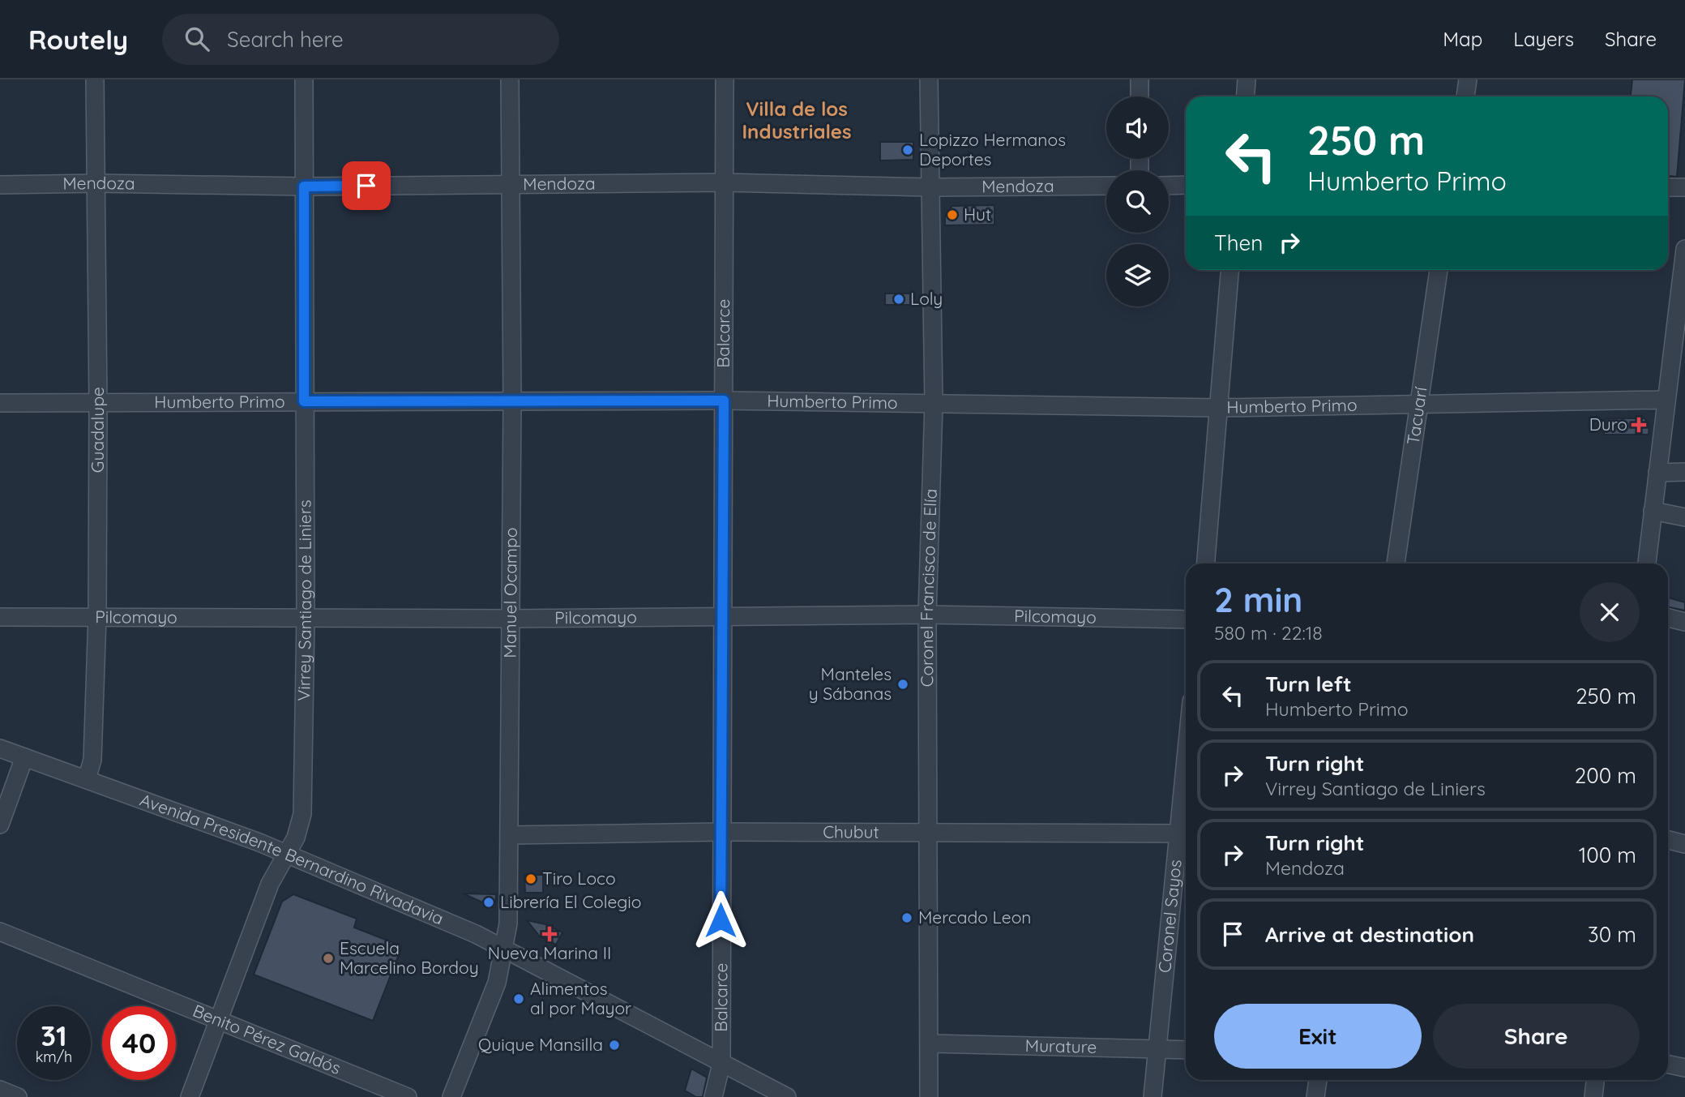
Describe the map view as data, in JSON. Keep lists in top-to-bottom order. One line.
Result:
{"streets":{"street":["Mendoza","Balcarce","Humberto Primo","Tacuarí","Guadalupe","Coronel Francisco de Elía","Manuel Ocampo","Virrey Santiago de Liniers","Pilcomayo","Chubut","Avenida Presidente Bernardino Rivadavia","Coronel Sayos","Benito Pérez Galdós","Murature"]},"crossings":[["Mendoza","Balcarce"],["Mendoza","Guadalupe"],["Mendoza","Coronel Francisco de Elía"],["Mendoza","Manuel Ocampo"],["Mendoza","Virrey Santiago de Liniers"],["Balcarce","Humberto Primo"],["Balcarce","Pilcomayo"],["Balcarce","Chubut"],["Balcarce","Avenida Presidente Bernardino Rivadavia"],["Humberto Primo","Tacuarí"],["Humberto Primo","Guadalupe"],["Humberto Primo","Coronel Francisco de Elía"],["Humberto Primo","Manuel Ocampo"],["Humberto Primo","Virrey Santiago de Liniers"],["Guadalupe","Pilcomayo"],["Guadalupe","Avenida Presidente Bernardino Rivadavia"],["Coronel Francisco de Elía","Pilcomayo"],["Coronel Francisco de Elía","Chubut"],["Coronel Francisco de Elía","Murature"],["Manuel Ocampo","Pilcomayo"],["Manuel Ocampo","Chubut"],["Manuel Ocampo","Avenida Presidente Bernardino Rivadavia"],["Virrey Santiago de Liniers","Pilcomayo"],["Virrey Santiago de Liniers","Avenida Presidente Bernardino Rivadavia"],["Virrey Santiago de Liniers","Benito Pérez Galdós"],["Chubut","Coronel Sayos"],["Coronel Sayos","Murature"]],"districts":["Villa de los Industriales"],"places":{"other":["Lopizzo Hermanos Deportes","Hut","Loly","Manteles y Sábanas","Tiro Loco","Librería El Colegio","Mercado Leon","Escuela Marcelino Bordoy","Alimentos al por Mayor","Quique Mansilla"],"health":["Duro","Nueva Marina II"]},"page":{"header":"Routely","search":"Search here","nav":["Map","Layers","Share"],"turn":["250 m","Humberto Primo"],"then":"Then","heading":["2 min","580 m · 22:18"],"list":[{"name":"Turn left","note":"Humberto Primo","value":"250 m"},{"name":"Turn right","note":"Virrey Santiago de Liniers","value":"200 m"},{"name":"Turn right","note":"Mendoza","value":"100 m"},{"name":"Arrive at destination","value":"30 m"}],"buttons":["Exit","Share"],"speed":"31 km/h","limit":"40"}}
